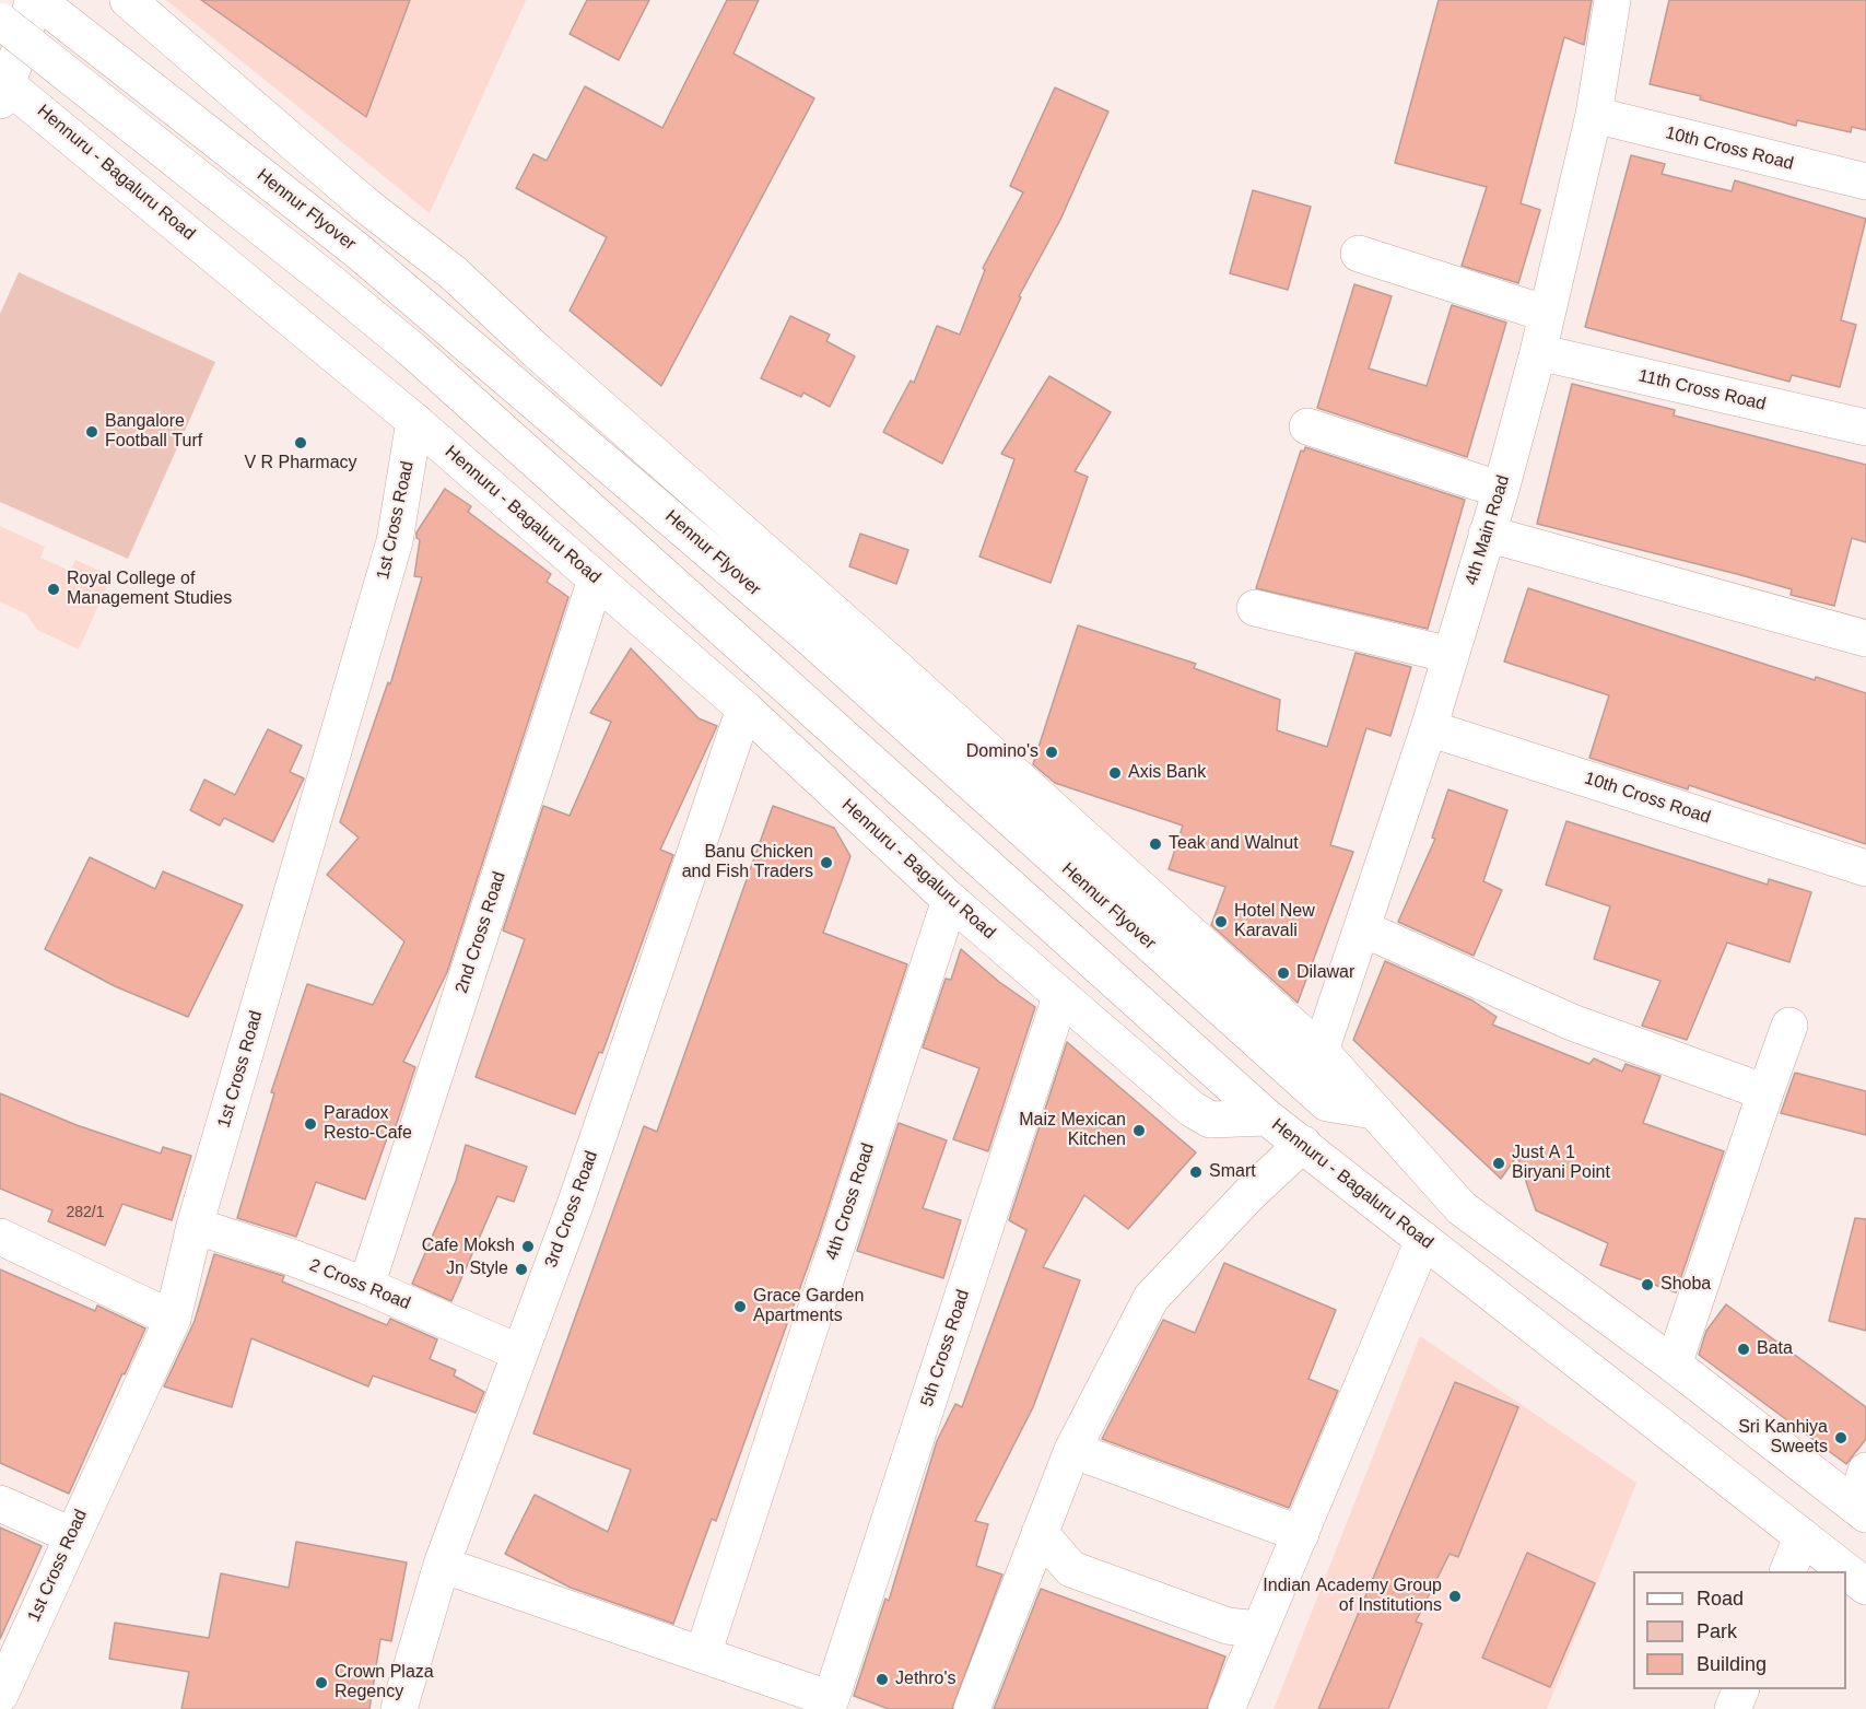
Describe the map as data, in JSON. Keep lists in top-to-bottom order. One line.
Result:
{"streets":{"street":["10th Cross Road","Hennuru - Bagaluru Road","Hennur Flyover","11th Cross Road","1st Cross Road","4th Main Road","2nd Cross Road","4th Cross Road","3rd Cross Road","2 Cross Road","5th Cross Road"]},"crossings":[["10th Cross Road","4th Main Road"],["Hennuru - Bagaluru Road","1st Cross Road"],["Hennuru - Bagaluru Road","2nd Cross Road"],["Hennuru - Bagaluru Road","4th Cross Road"],["Hennuru - Bagaluru Road","3rd Cross Road"],["Hennuru - Bagaluru Road","5th Cross Road"],["11th Cross Road","4th Main Road"],["1st Cross Road","2 Cross Road"],["2nd Cross Road","2 Cross Road"],["4th Cross Road","5th Cross Road"],["3rd Cross Road","2 Cross Road"]],"places":["Bangalore Football Turf","V R Pharmacy","Royal College of Management Studies","Domino's","Axis Bank","Teak and Walnut","Banu Chicken and Fish Traders","Hotel New Karavali","Dilawar","Paradox Resto-Cafe","Maiz Mexican Kitchen","Just A 1 Biryani Point","Smart","Cafe Moksh","Jn Style","Shoba","Grace Garden Apartments","Bata","Sri Kanhiya Sweets","Indian Academy Group of Institutions","Jethro's","Crown Plaza Regency"],"house_numbers":["282/1"],"legend":["Road","Park","Building"]}
